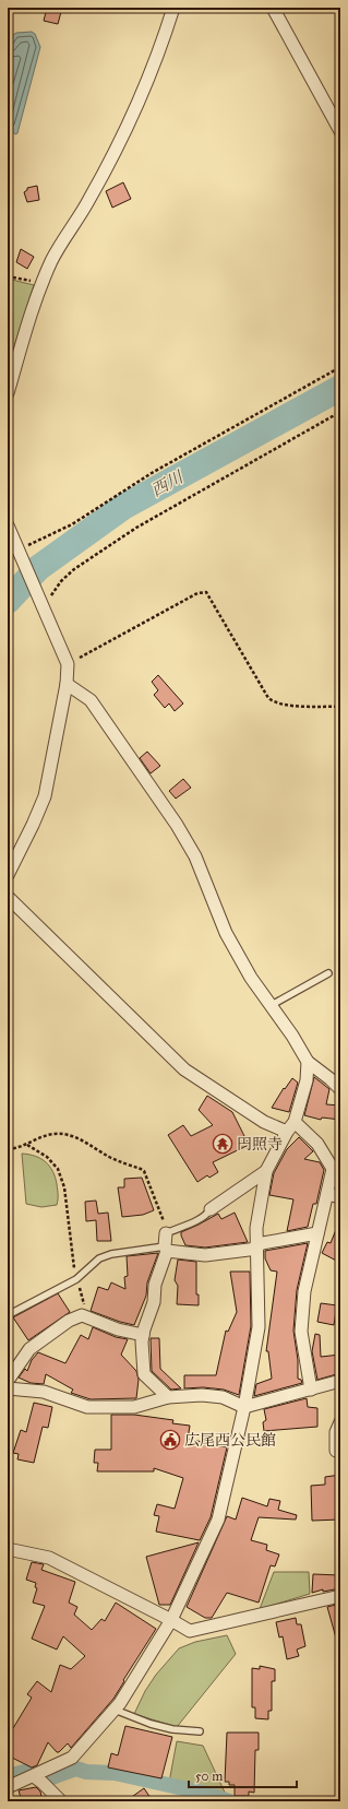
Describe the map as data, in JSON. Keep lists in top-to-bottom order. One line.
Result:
{"water":["西川"],"places":{"temple":["円照寺"],"public building":["広尾西公民館"]},"scale_bar":"50 m"}
